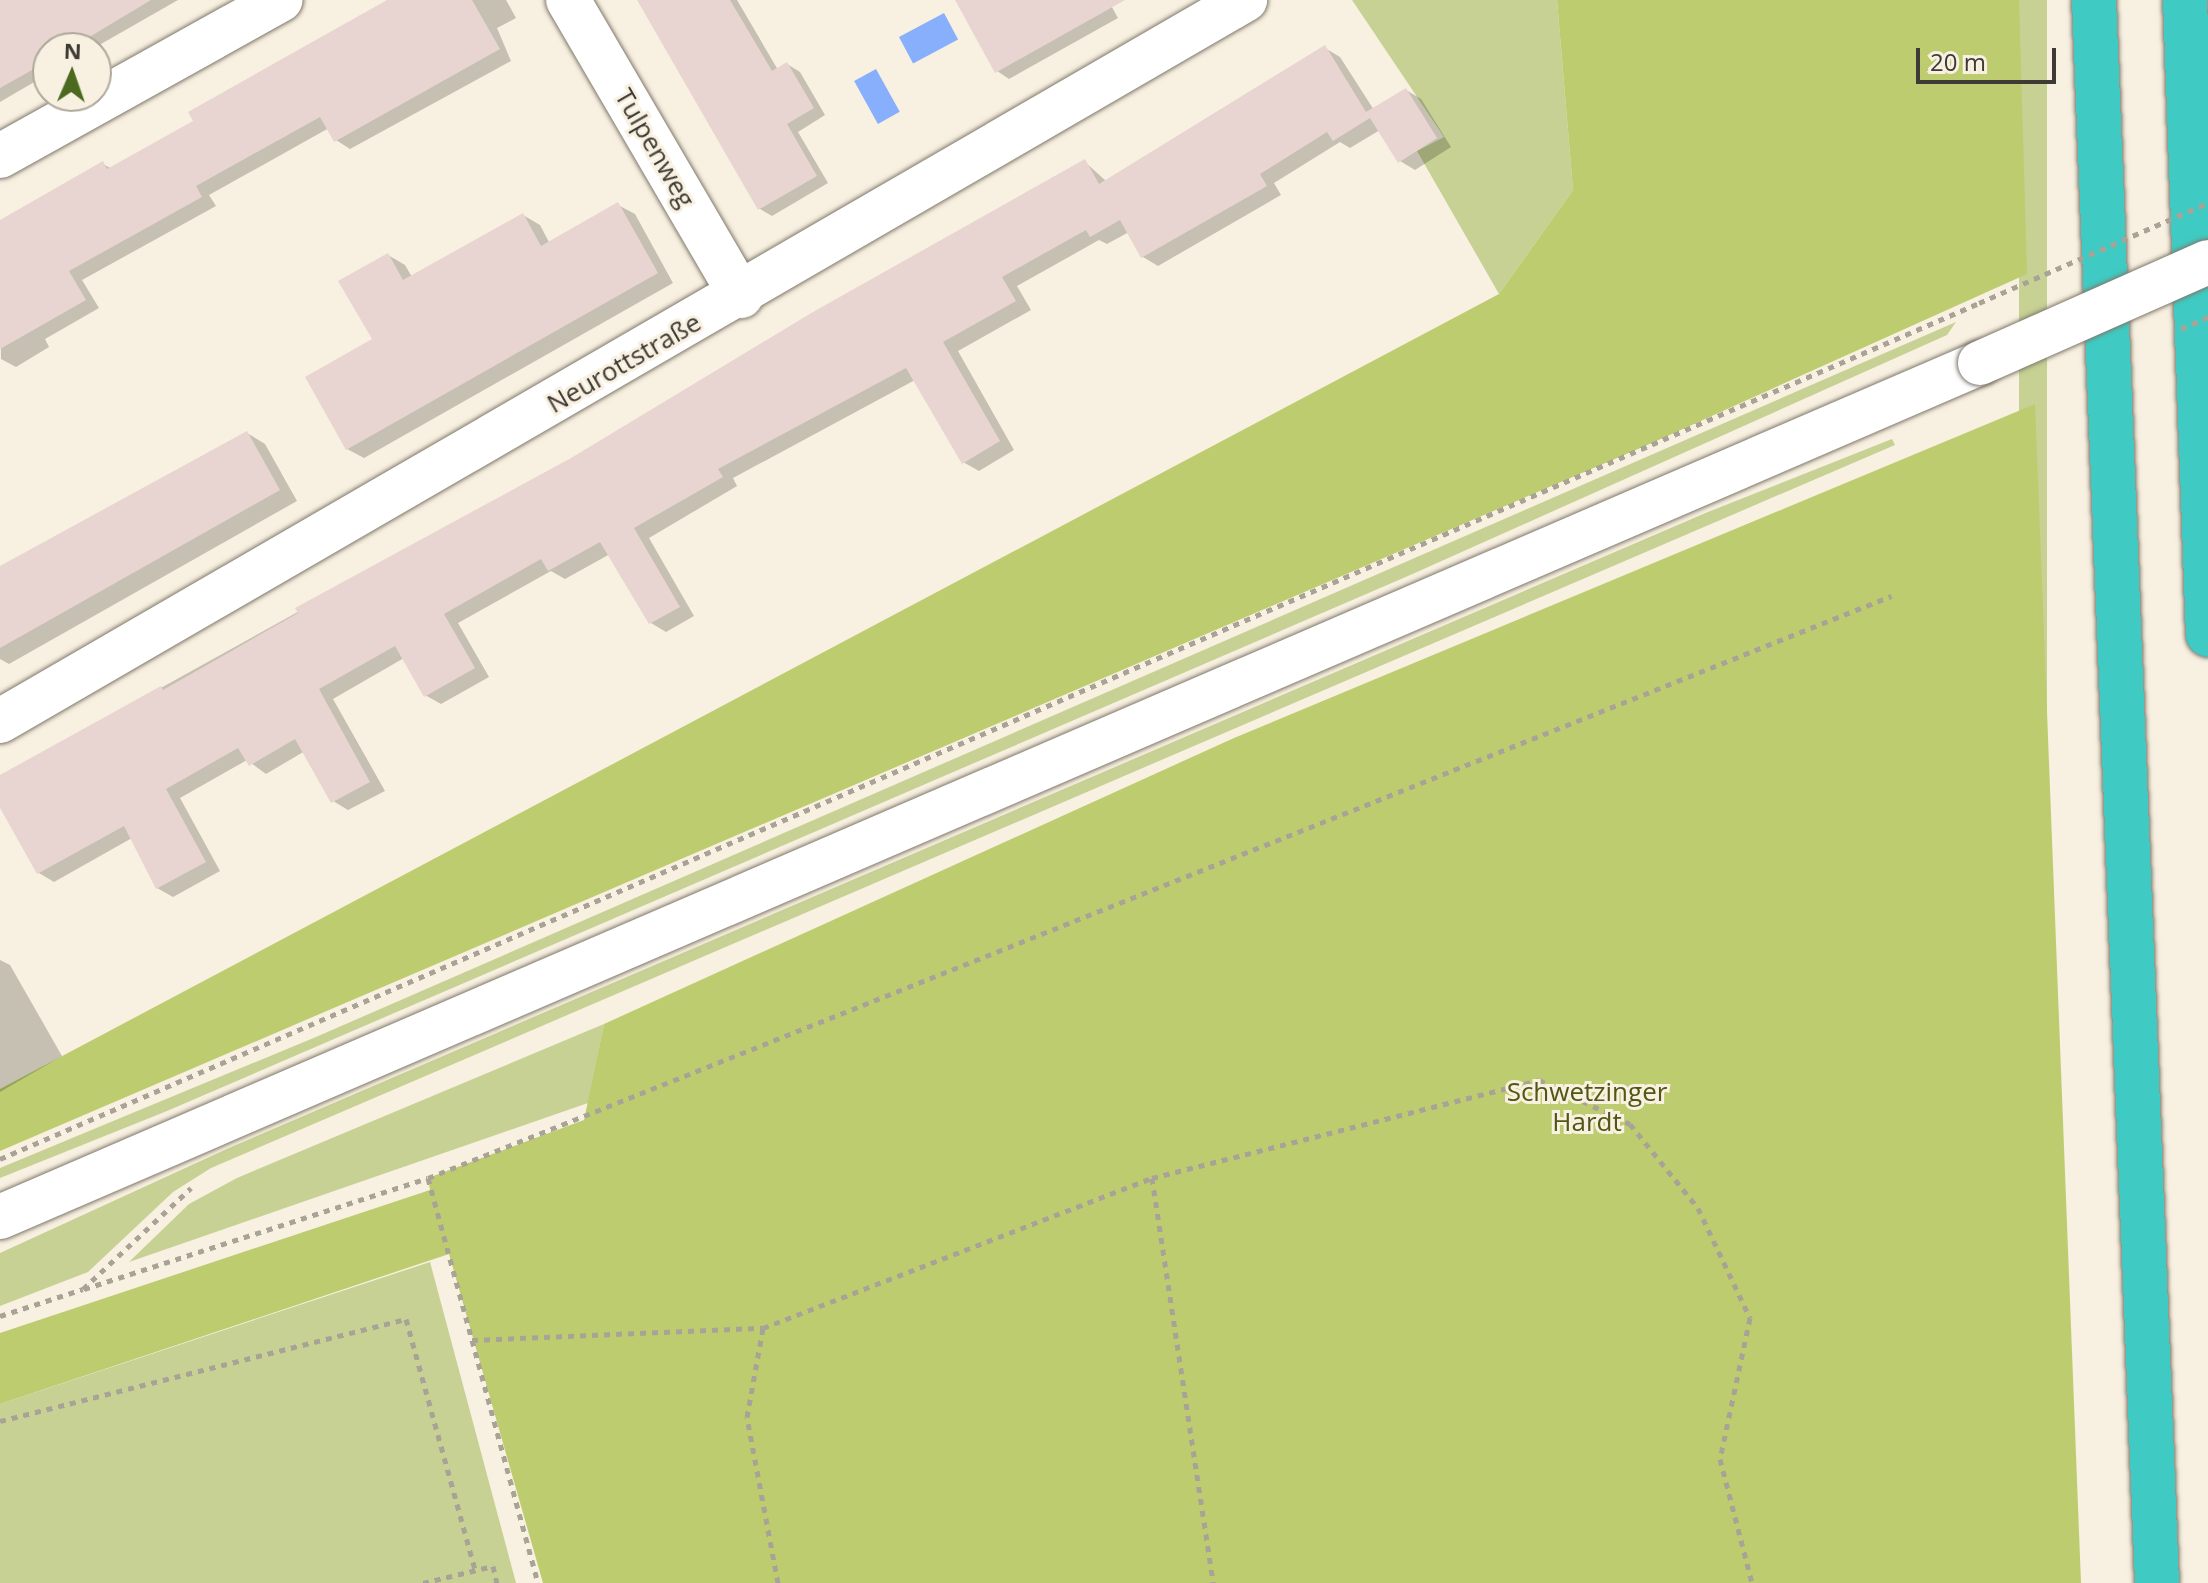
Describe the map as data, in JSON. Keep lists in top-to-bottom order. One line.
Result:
{"streets":{"street":["Tulpenweg","Neurottstraße"]},"crossings":[["Tulpenweg","Neurottstraße"]],"parks":["Schwetzinger Hardt"],"scale_bar":"20 m","north":"top"}
